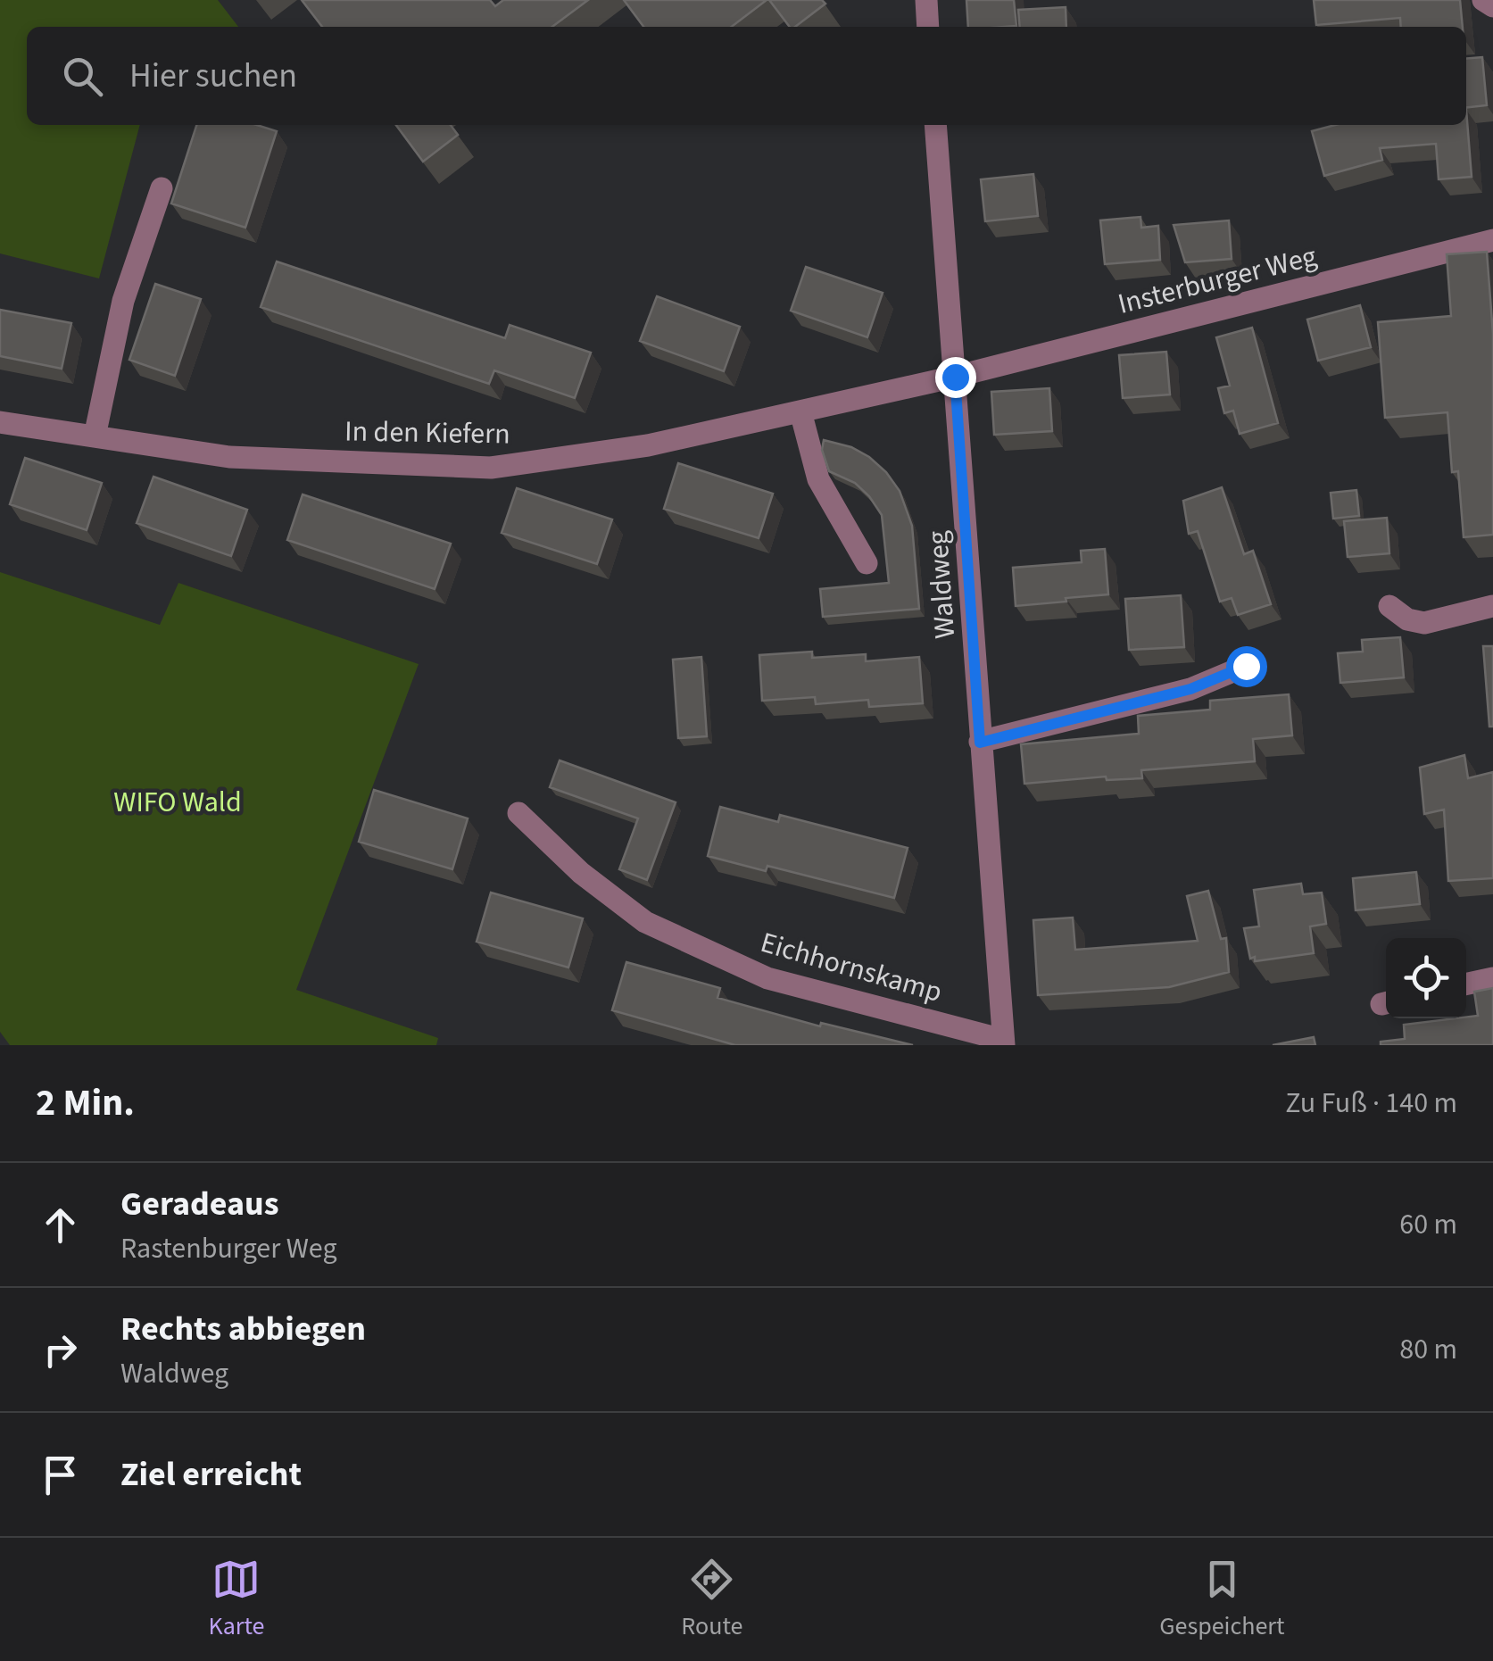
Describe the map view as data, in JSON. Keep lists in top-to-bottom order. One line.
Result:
{"streets":{"street":["Insterburger Weg","In den Kiefern","Waldweg","Eichhornskamp"]},"crossings":[["Insterburger Weg","In den Kiefern"],["Insterburger Weg","Waldweg"],["In den Kiefern","Waldweg"],["Waldweg","Eichhornskamp"]],"parks":["WIFO Wald"],"page":{"search":"Hier suchen","heading":["2 Min.","Zu Fuß · 140 m"],"list":[["Geradeaus","Rastenburger Weg","60 m"],["Rechts abbiegen","Waldweg","80 m"],"Ziel erreicht"],"nav":["Karte","Route","Gespeichert"]}}
